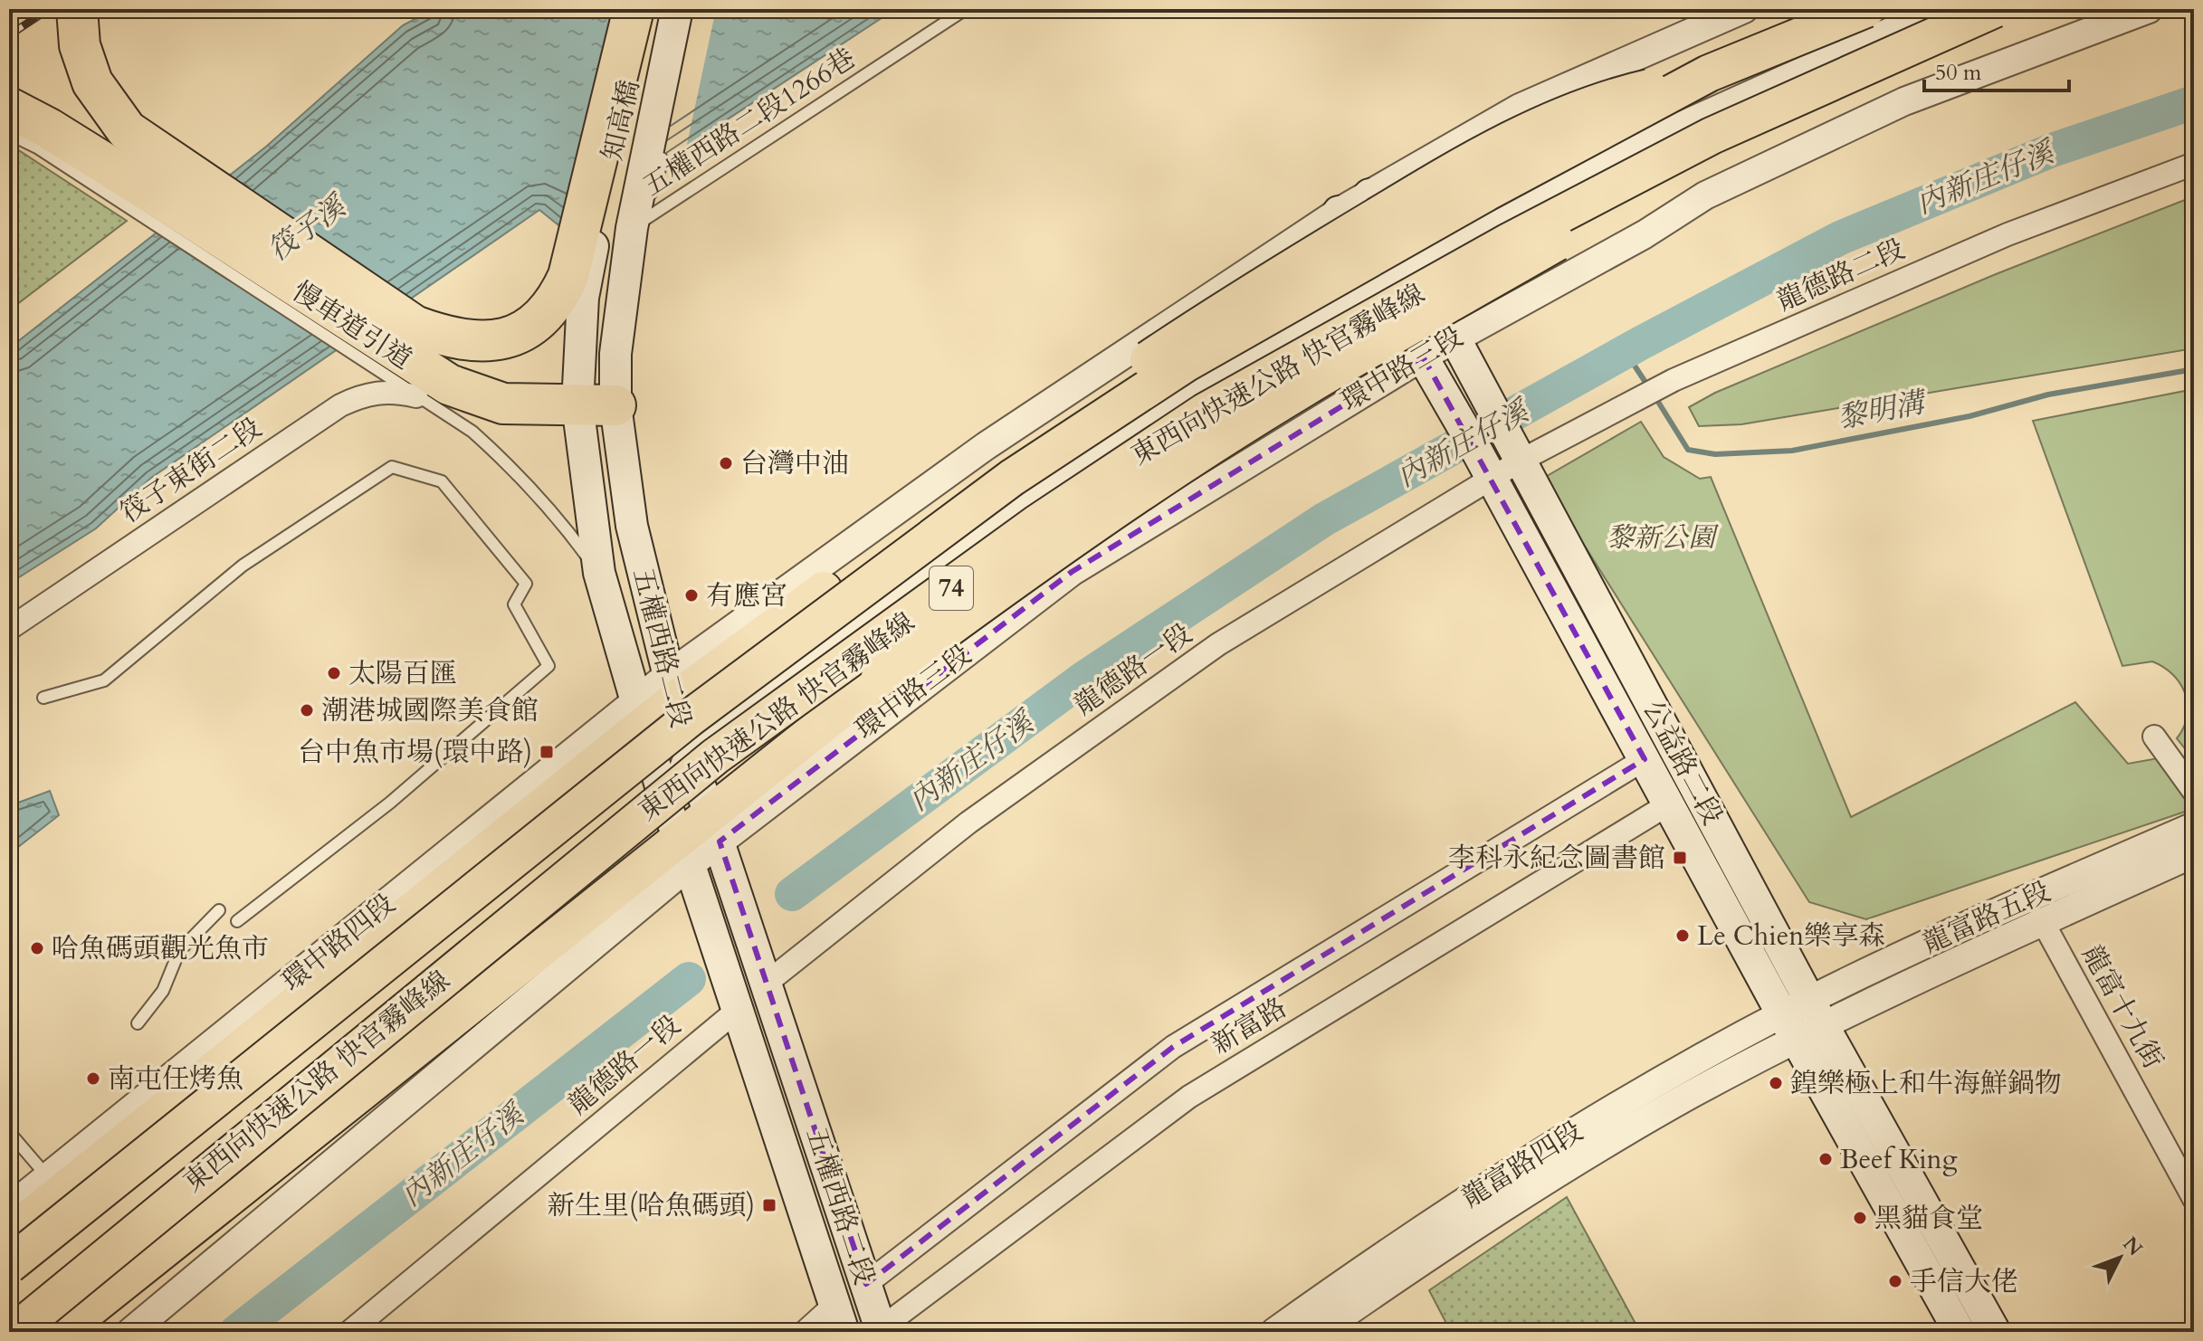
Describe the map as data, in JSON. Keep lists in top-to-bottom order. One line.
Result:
{"streets":{"highway":["東西向快速公路 快官霧峰線","74"],"main road":["知高橋","五權西路二段","公益路二段"],"street":["龍德路二段","環中路三段","筏子東街二段","龍德路一段","龍富路五段","環中路四段","龍富十九街","新富路","龍富路四段"],"lane":["五權西路二段1266巷","慢車道引道"]},"crossings":[["知高橋","五權西路二段"],["五權西路二段1266巷","五權西路二段"],["龍德路二段","龍德路一段"],["龍德路二段","公益路二段"],["慢車道引道","筏子東街二段"],["慢車道引道","五權西路二段"],["環中路三段","五權西路二段"],["環中路三段","公益路二段"],["五權西路二段","龍德路一段"],["五權西路二段","環中路四段"],["五權西路二段","新富路"],["龍德路一段","公益路二段"],["公益路二段","龍富路五段"],["公益路二段","新富路"],["公益路二段","龍富路四段"],["龍富路五段","龍富十九街"],["龍富路五段","龍富路四段"]],"water":["內新庄仔溪","筏子溪","黎明溝"],"parks":["黎新公園"],"places":{"other":["台灣中油","有應宮","太陽百匯","潮港城國際美食館","Le Chien樂享森","哈魚碼頭觀光魚市","南屯任烤魚","鍠樂極上和牛海鮮鍋物","Beef King","黑貓食堂","手信大佬"],"transit":["台中魚市場(環中路)","李科永紀念圖書館","新生里(哈魚碼頭)"]},"scale_bar":"50 m","north":"top right"}
